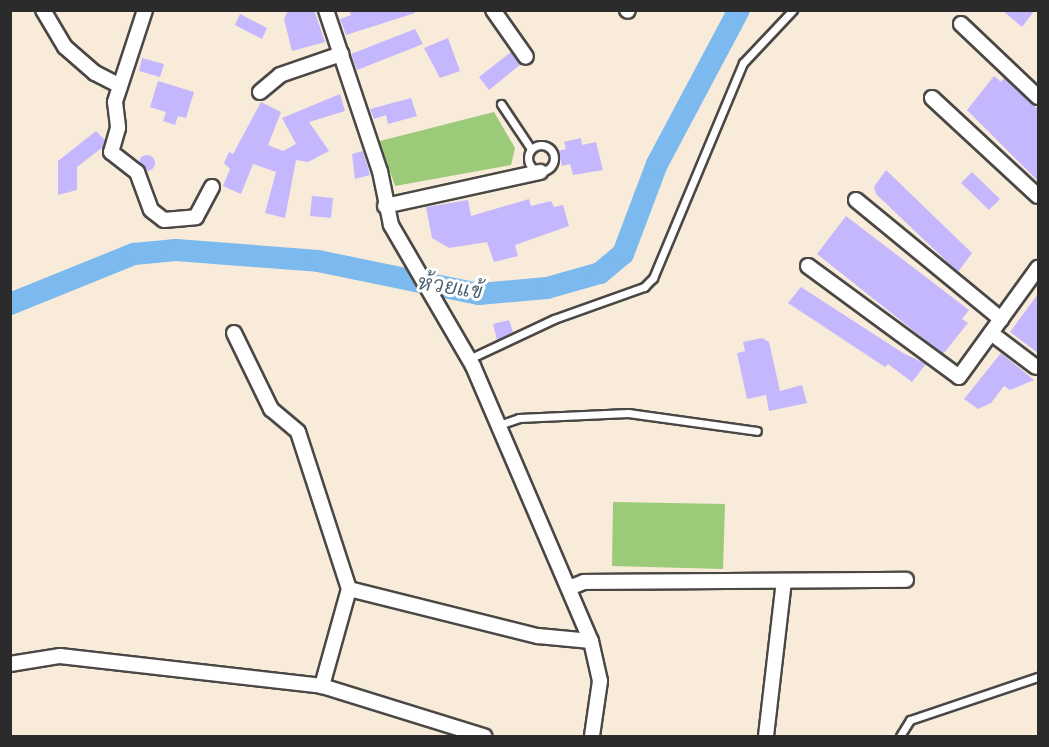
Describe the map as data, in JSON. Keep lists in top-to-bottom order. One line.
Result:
{"water":["ห้วยแข้"]}
